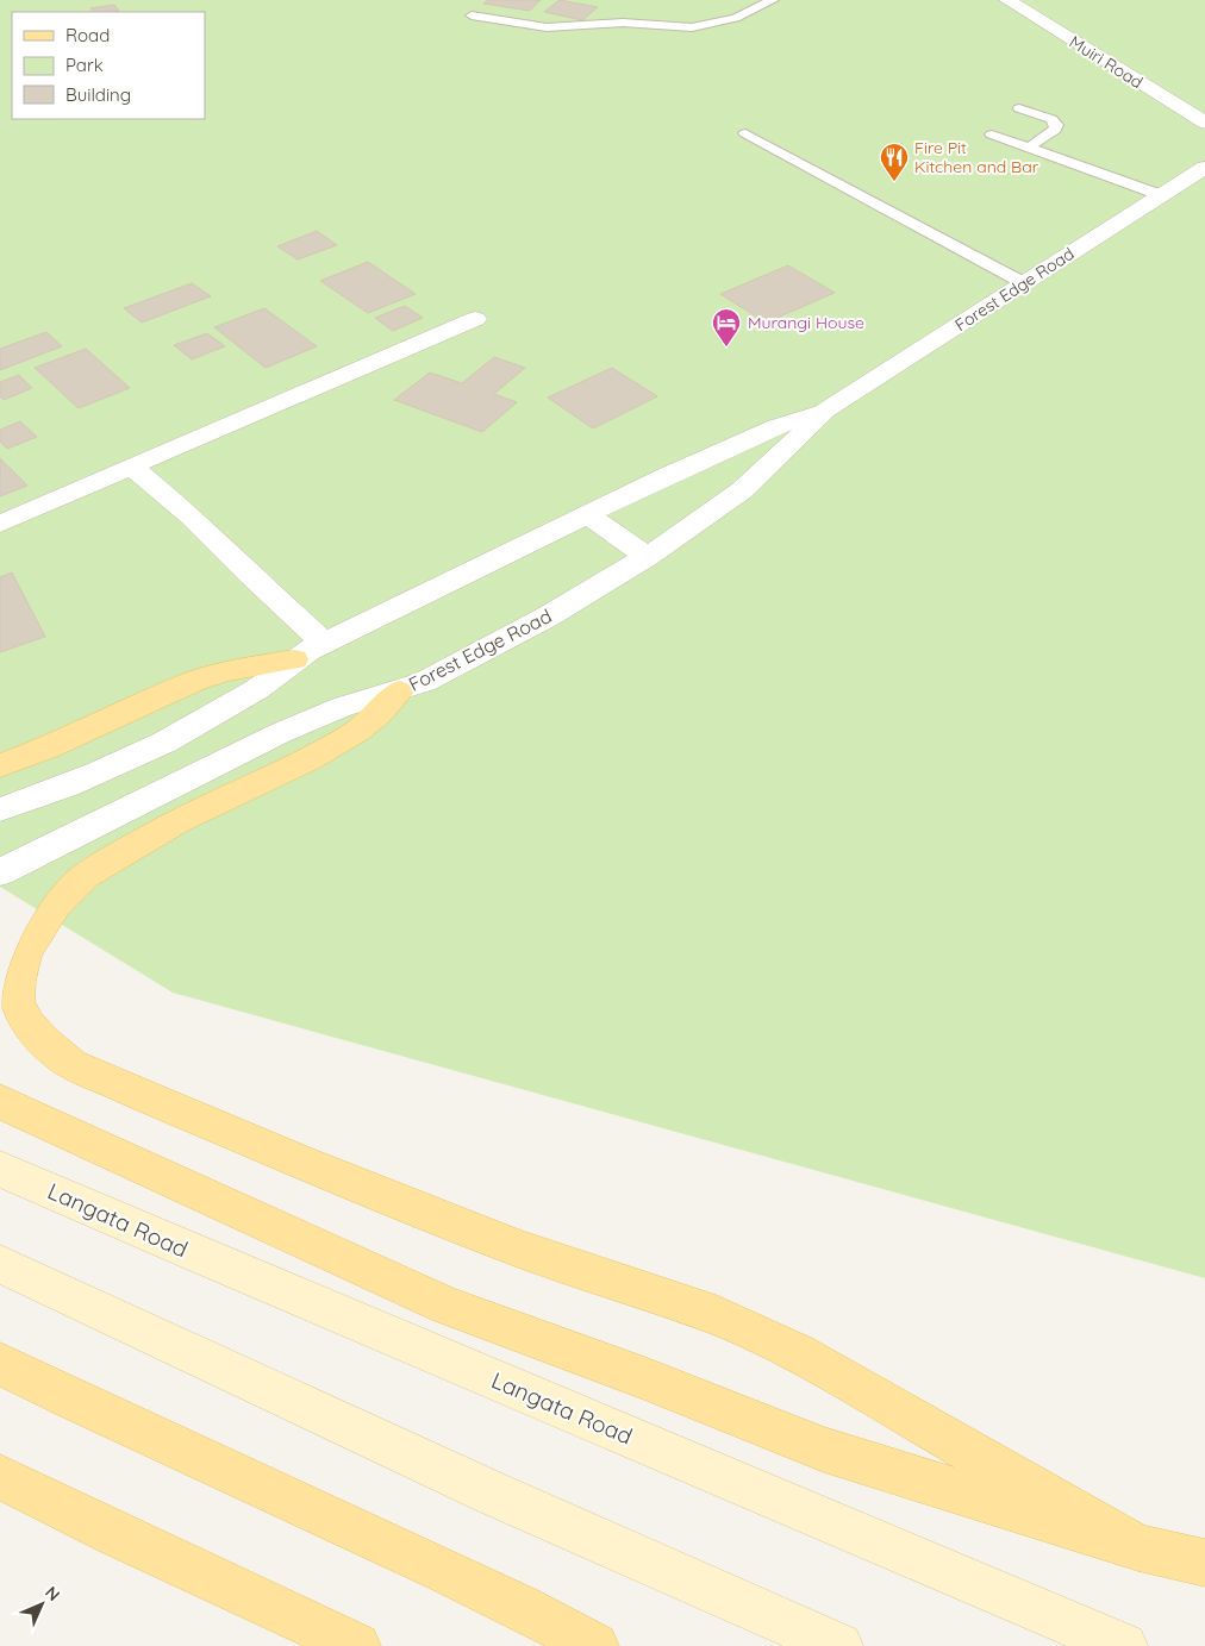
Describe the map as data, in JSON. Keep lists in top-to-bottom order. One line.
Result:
{"streets":{"main road":["Langata Road"],"street":["Muiri Road","Forest Edge Road"]},"places":{"restaurant":["Fire Pit Kitchen and Bar"],"hotel":["Murangi House"]},"legend":["Road","Park","Building"],"north":"top right"}
